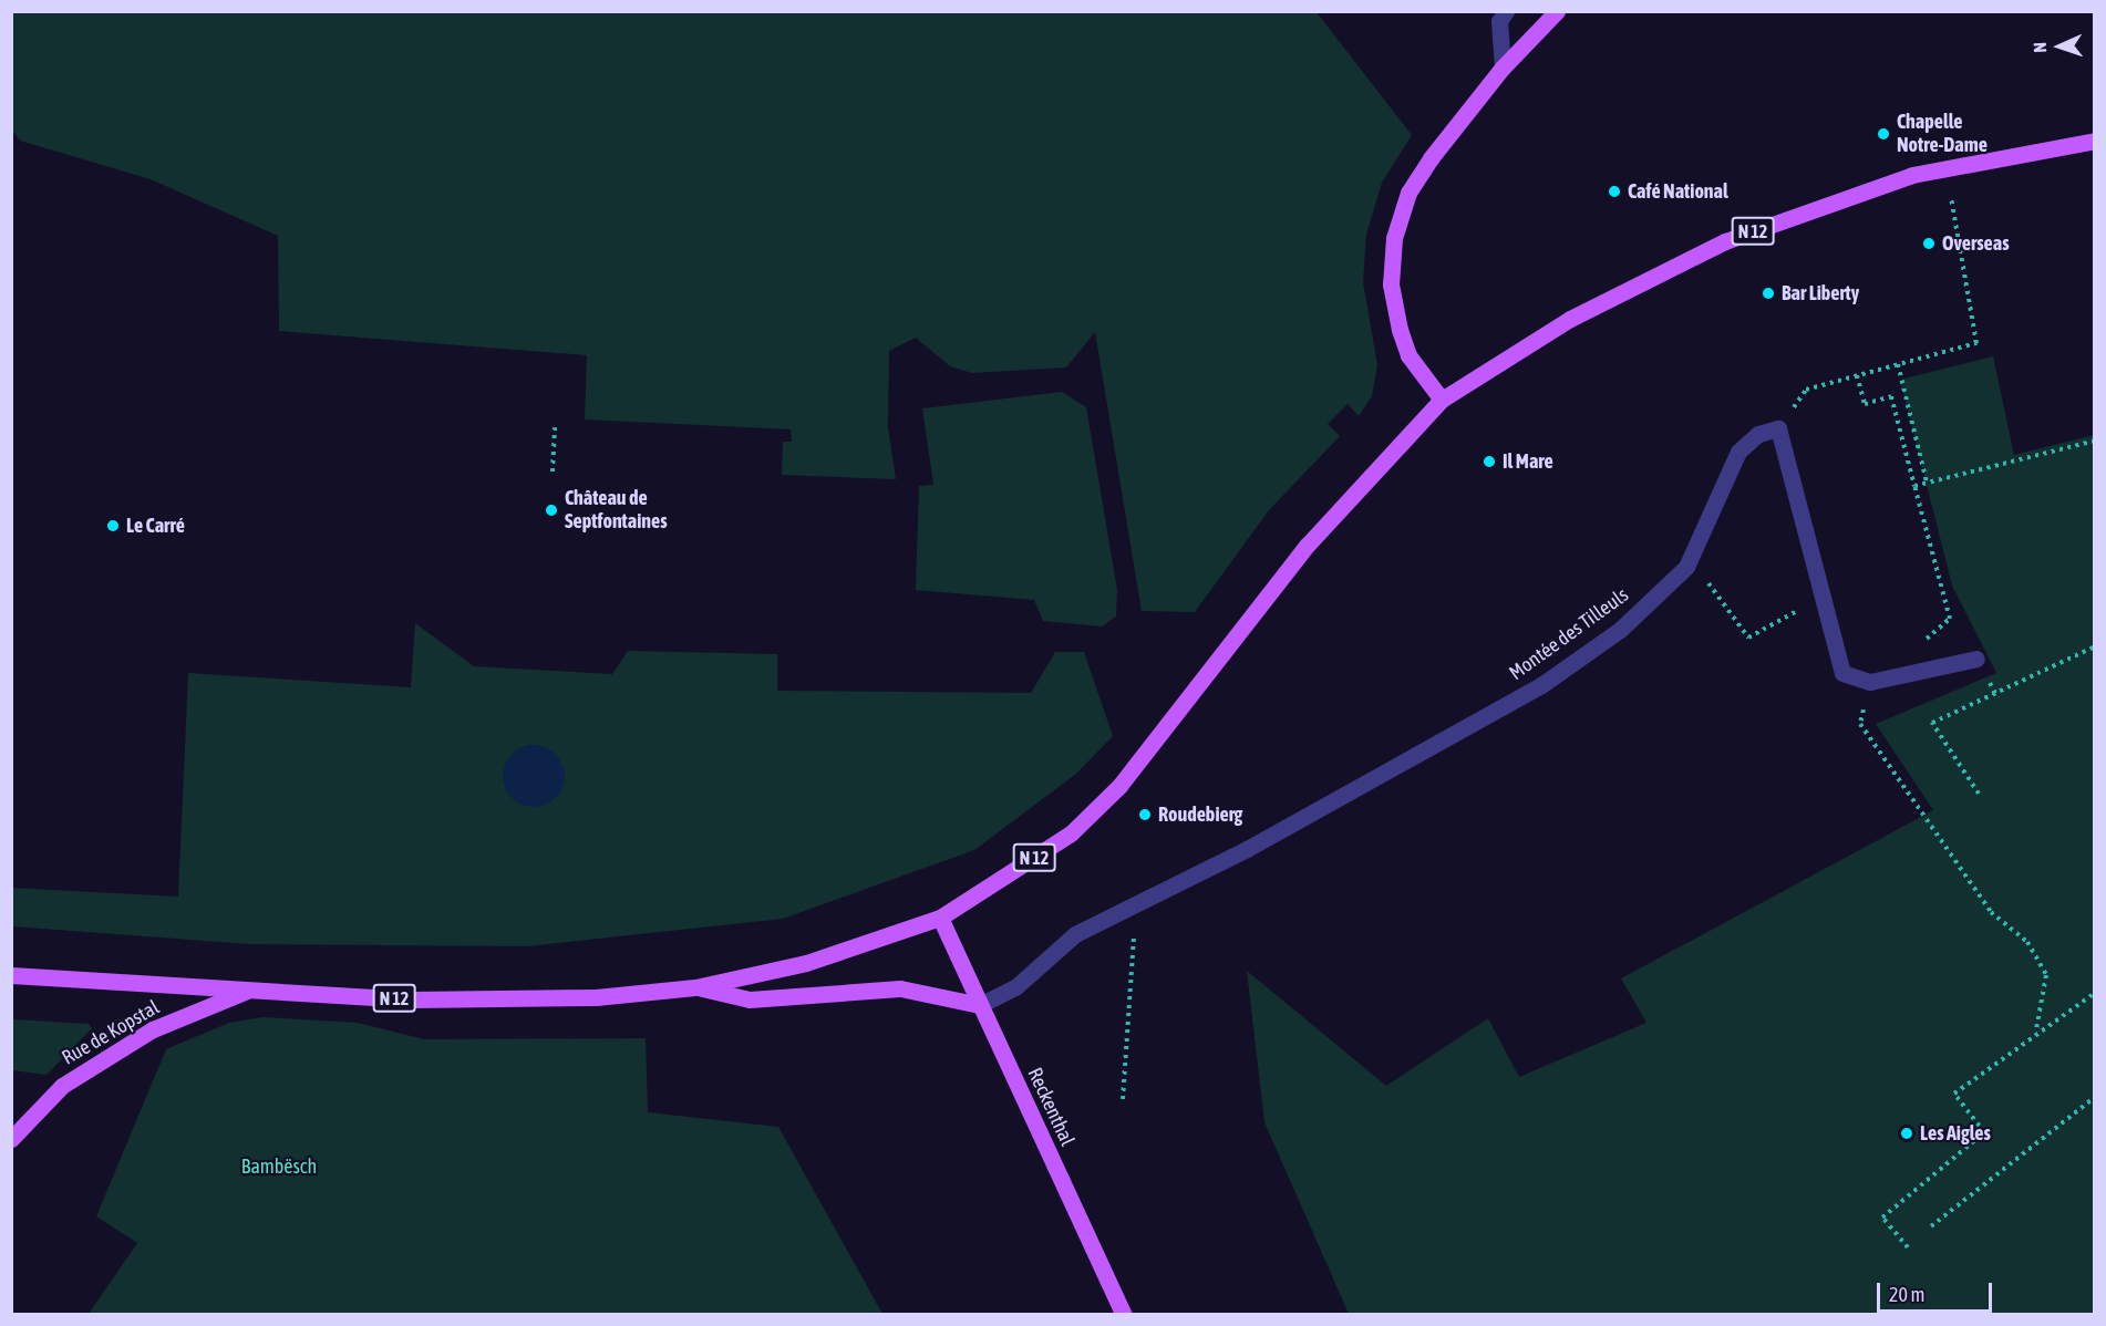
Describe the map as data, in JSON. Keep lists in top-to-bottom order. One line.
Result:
{"streets":{"main road":["N 12","Rue de Kopstal","Reckenthal"],"street":["Montée des Tilleuls"]},"crossings":[["N 12","Montée des Tilleuls"],["N 12","Rue de Kopstal"],["N 12","Reckenthal"],["Montée des Tilleuls","Reckenthal"]],"parks":["Bambësch"],"places":["Chapelle Notre-Dame","Café National","Overseas","Bar Liberty","Il Mare","Château de Septfontaines","Le Carré","Roudebierg","Les Aigles"],"scale_bar":"20 m","north":"left"}
